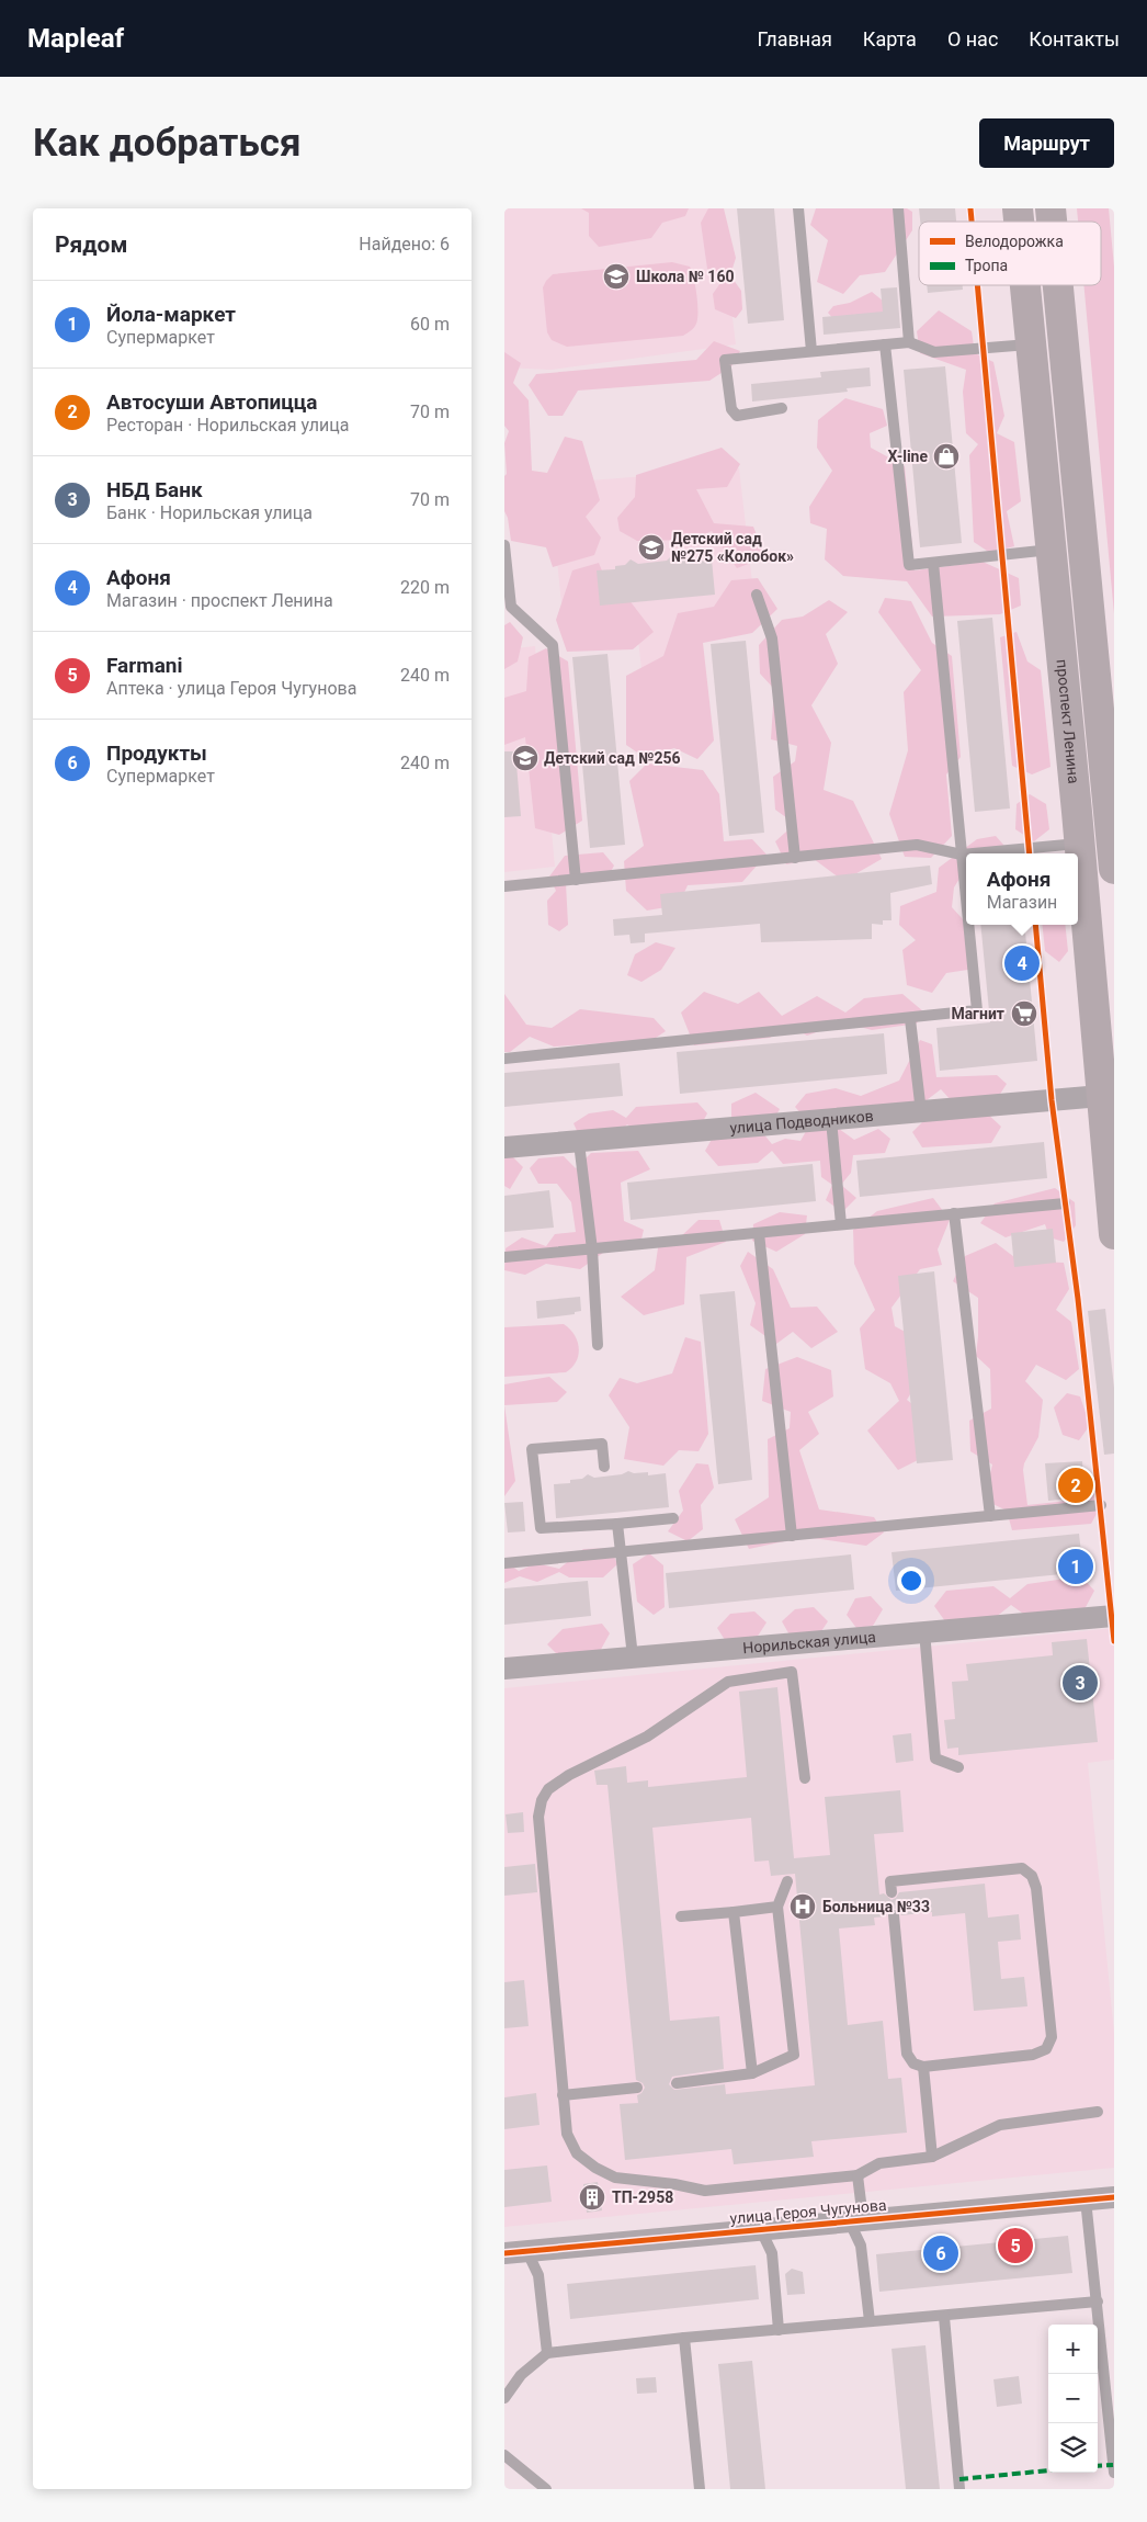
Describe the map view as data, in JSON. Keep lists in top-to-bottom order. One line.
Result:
{"streets":{"main road":["проспект Ленина"],"street":["улица Подводников","Норильская улица","улица Героя Чугунова"]},"crossings":[["проспект Ленина","улица Подводников"]],"places":{"school or university":["Школа № 160","Детский сад №275 «Колобок»","Детский сад №256"],"shop":["X-line"],"supermarket":["Магнит"],"hospital":["Больница №33"],"building":["ТП-2958"]},"legend":["Велодорожка","Тропа"],"page":{"header":"Mapleaf","nav":["Главная","Карта","О нас","Контакты"],"buttons":"Маршрут","title":"Как добраться","heading":["Рядом","Найдено: 6"],"list":[{"mark":"1","name":"Йола-маркет","note":"Супермаркет","value":"60 m"},{"mark":"2","name":"Автосуши Автопицца","note":"Ресторан · Норильская улица","value":"70 m"},{"mark":"3","name":"НБД Банк","note":"Банк · Норильская улица","value":"70 m"},{"mark":"4","name":"Афоня","note":"Магазин · проспект Ленина","value":"220 m"},{"mark":"5","name":"Farmani","note":"Аптека · улица Героя Чугунова","value":"240 m"},{"mark":"6","name":"Продукты","note":"Супермаркет","value":"240 m"}],"popup":["Афоня","Магазин"],"pins":["4","2","1","3","5","6"],"map_buttons":["+","−"]}}
